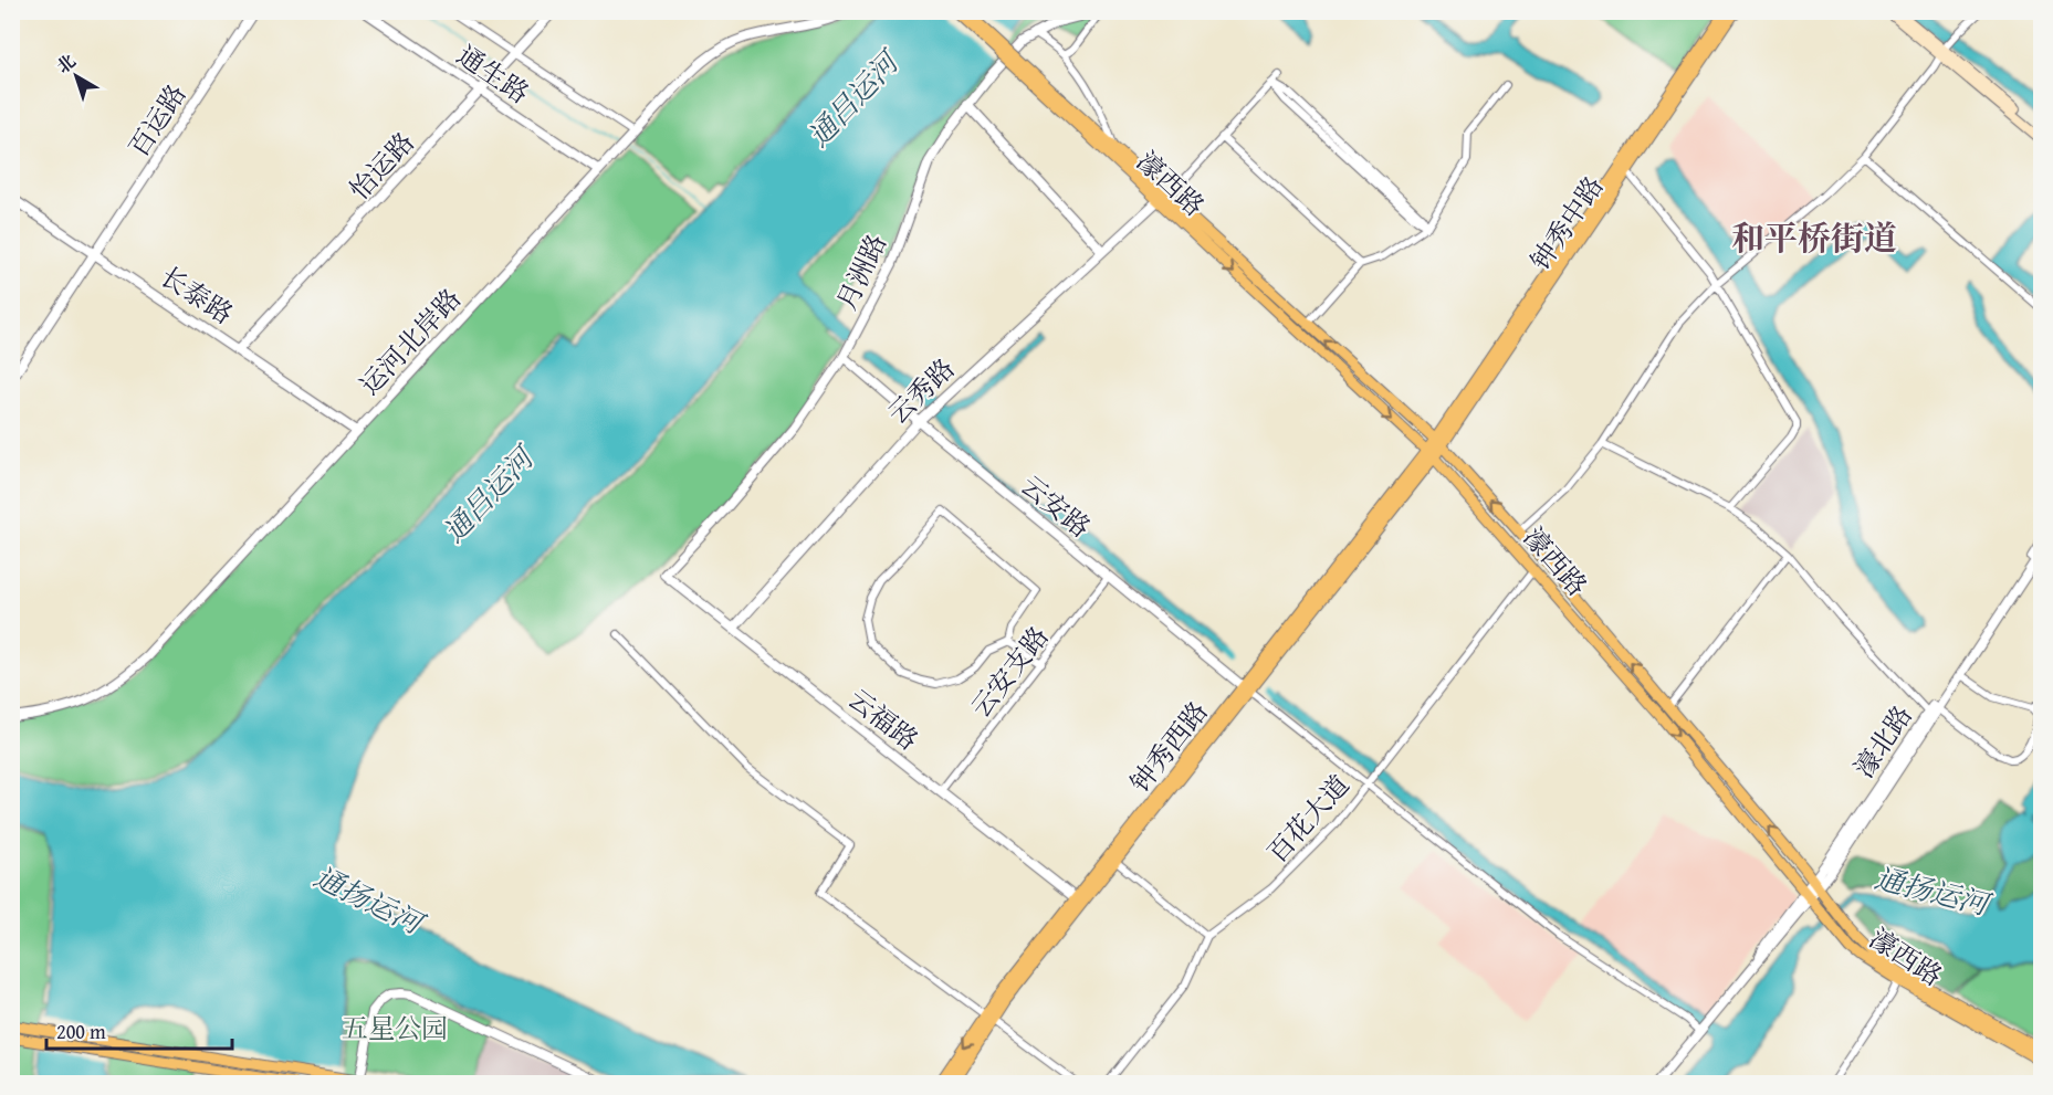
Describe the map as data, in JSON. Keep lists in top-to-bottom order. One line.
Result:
{"streets":{"main road":["濠西路","钟秀中路","钟秀西路"],"street":["通生路","百运路","怡运路","月洲路","长泰路","运河北岸路","云秀路","云安路","云安支路","云福路","濠北路","百花大道"]},"crossings":[["通生路","怡运路"],["通生路","运河北岸路"],["百运路","长泰路"],["怡运路","长泰路"],["濠西路","钟秀中路"],["濠西路","云秀路"],["濠西路","濠北路"],["濠西路","钟秀西路"],["濠西路","百花大道"],["钟秀中路","钟秀西路"],["月洲路","云安路"],["月洲路","云福路"],["长泰路","运河北岸路"],["云秀路","云安路"],["云秀路","云福路"],["云安路","云安支路"],["云安路","钟秀西路"],["云安支路","云福路"],["云福路","钟秀西路"]],"districts":["和平桥街道"],"water":["通吕运河","通扬运河"],"parks":["五星公园"],"scale_bar":"200 m","north":"top left"}
